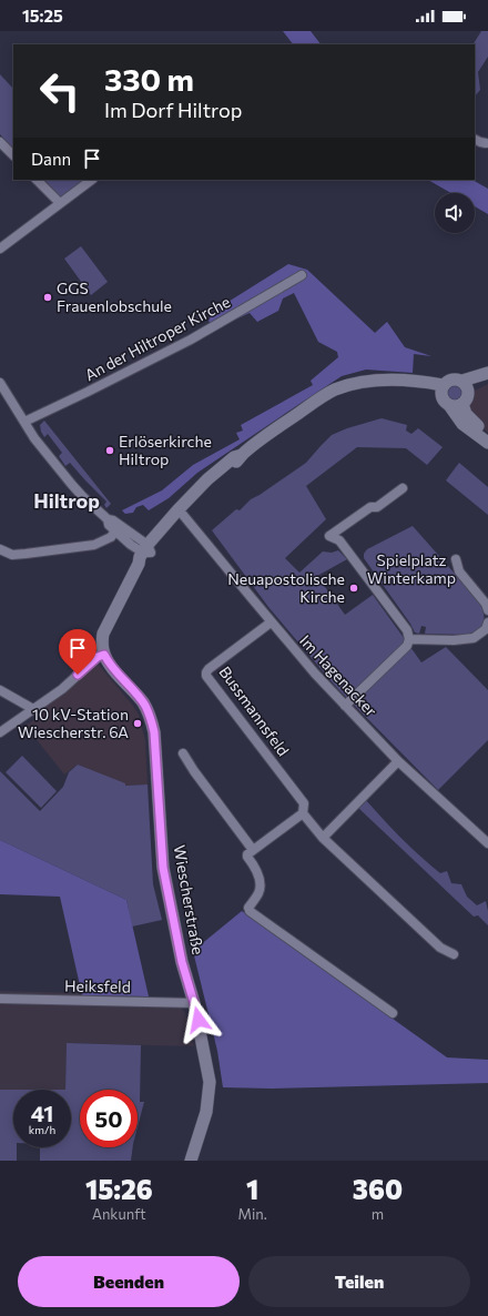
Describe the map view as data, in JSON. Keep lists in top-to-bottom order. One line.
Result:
{"streets":{"main road":["Wiescherstraße"],"street":["An der Hiltroper Kirche","Im Hagenacker","Bussmannsfeld","Heiksfeld"]},"crossings":[["Im Hagenacker","Bussmannsfeld"],["Wiescherstraße","Heiksfeld"]],"districts":["Hiltrop"],"parks":["Spielplatz Winterkamp"],"places":["GGS Frauenlobschule","Erlöserkirche Hiltrop","Neuapostolische Kirche","10 kV-Station Wiescherstr. 6A"],"page":{"status":"15:25","turn":["330 m","Im Dorf Hiltrop"],"then":"Dann","speed":"41 km/h","limit":"50","eta":["15:26","Ankunft","1","Min.","360","m"],"buttons":["Beenden","Teilen"]}}
